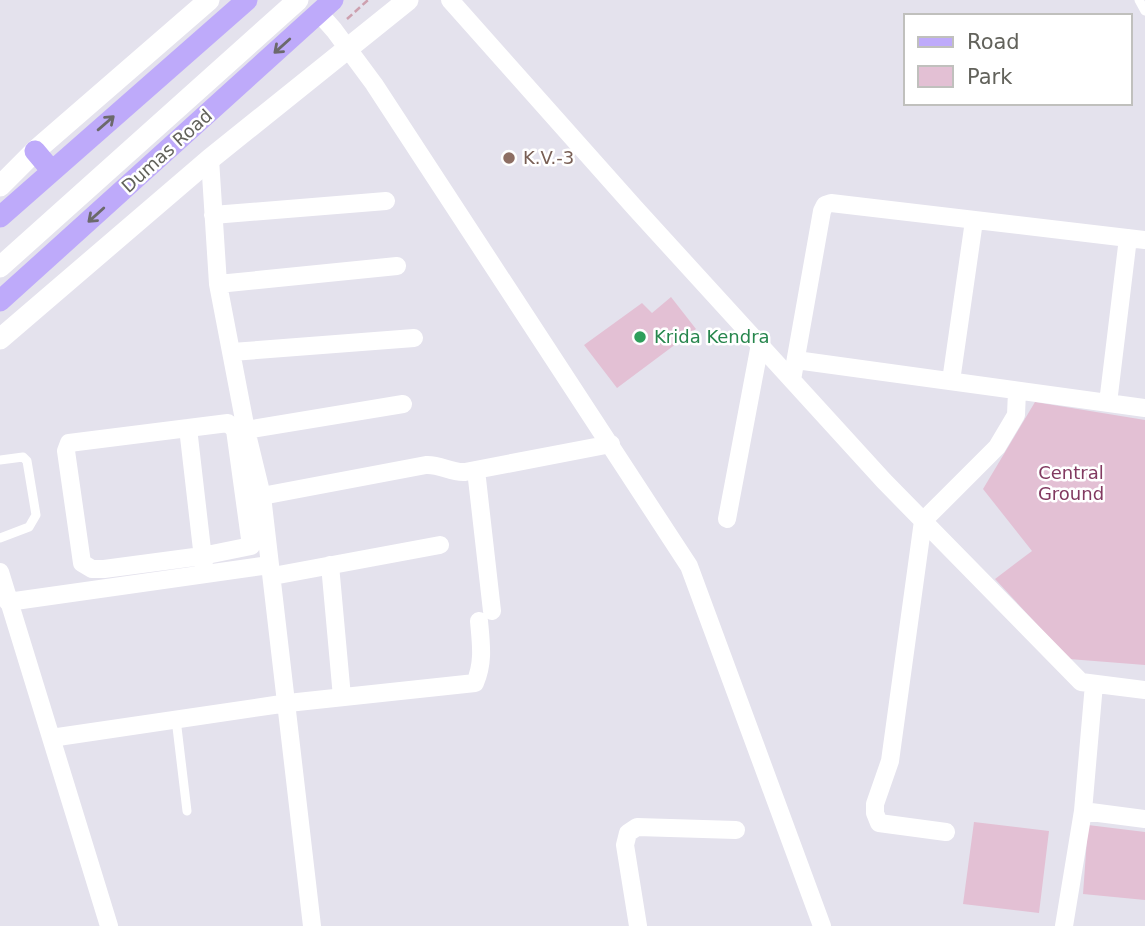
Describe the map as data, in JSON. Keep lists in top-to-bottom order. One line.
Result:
{"streets":{"main road":["Dumas Road"]},"parks":["Central Ground"],"places":["K.V.-3","Krida Kendra"],"legend":["Road","Park"]}
